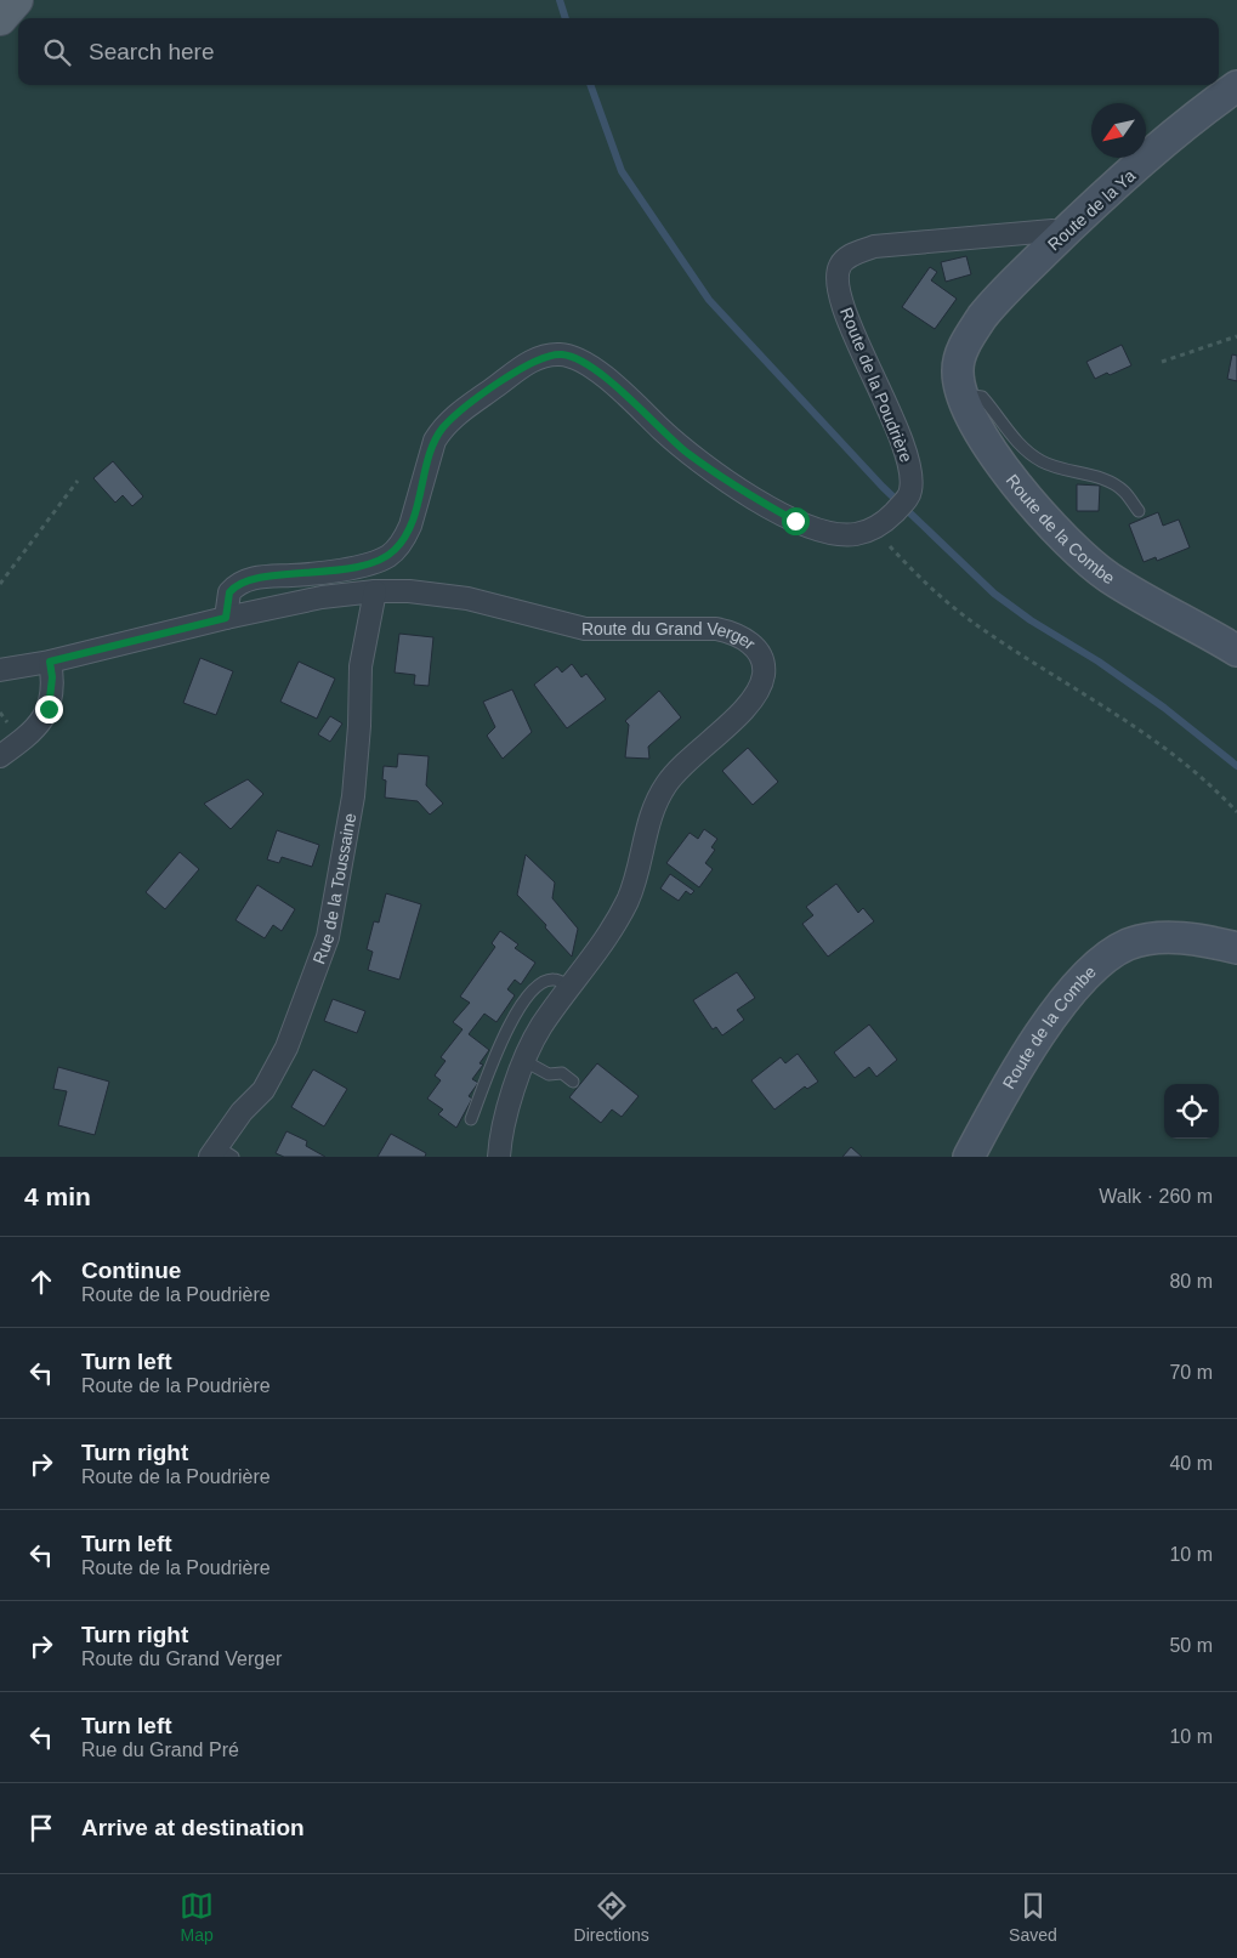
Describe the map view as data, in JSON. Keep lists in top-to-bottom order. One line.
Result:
{"streets":{"street":["Route de la Ya","Route de la Poudrière","Route de la Combe","Route du Grand Verger","Rue de la Toussaine"]},"crossings":[["Route de la Ya","Route de la Poudrière"],["Route de la Ya","Route de la Combe"],["Route de la Poudrière","Route du Grand Verger"],["Route du Grand Verger","Rue de la Toussaine"]],"north":"bottom left","page":{"search":"Search here","heading":["4 min","Walk · 260 m"],"list":[["Continue","Route de la Poudrière","80 m"],["Turn left","Route de la Poudrière","70 m"],["Turn right","Route de la Poudrière","40 m"],["Turn left","Route de la Poudrière","10 m"],["Turn right","Route du Grand Verger","50 m"],["Turn left","Rue du Grand Pré","10 m"],"Arrive at destination"],"nav":["Map","Directions","Saved"]}}
